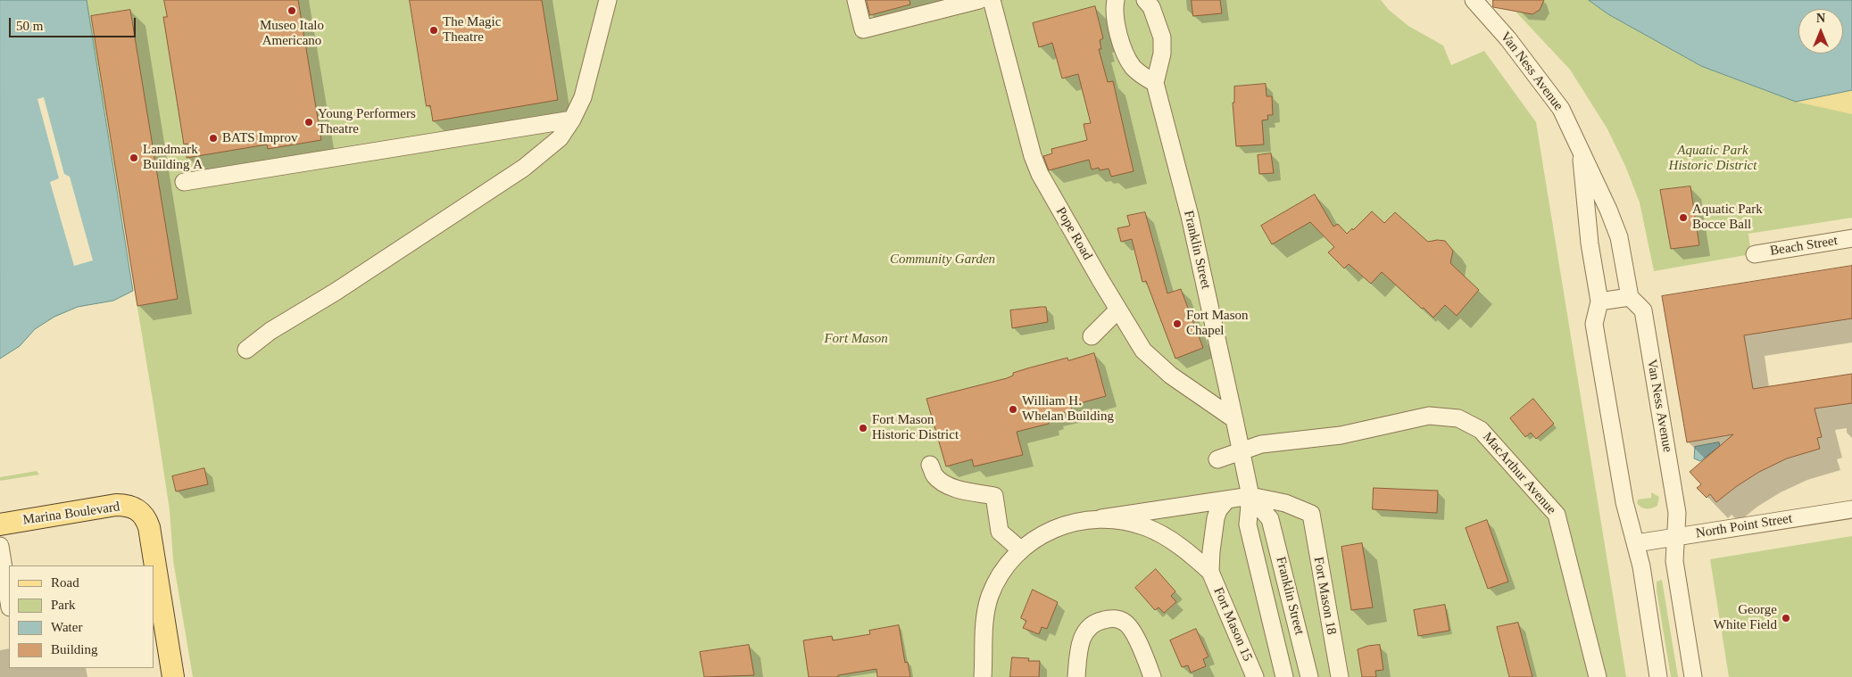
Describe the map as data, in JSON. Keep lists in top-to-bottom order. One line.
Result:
{"streets":{"main road":["Marina Boulevard"],"street":["Van Ness Avenue","Pope Road","Beach Street","Franklin Street","MacArthur Avenue","North Point Street","Fort Mason 18","Fort Mason 15"]},"crossings":[["Van Ness Avenue","North Point Street"],["Pope Road","Franklin Street"],["Franklin Street","MacArthur Avenue"],["Franklin Street","Fort Mason 18"]],"parks":["Aquatic Park Historic District","Community Garden","Fort Mason"],"places":["Museo Italo Americano","The Magic Theatre","Young Performers Theatre","BATS Improv","Landmark Building A","Aquatic Park Bocce Ball","Fort Mason Chapel","William H. Whelan Building","Fort Mason Historic District","George White Field"],"legend":["Road","Park","Water","Building"],"scale_bar":"50 m","north":"top"}
